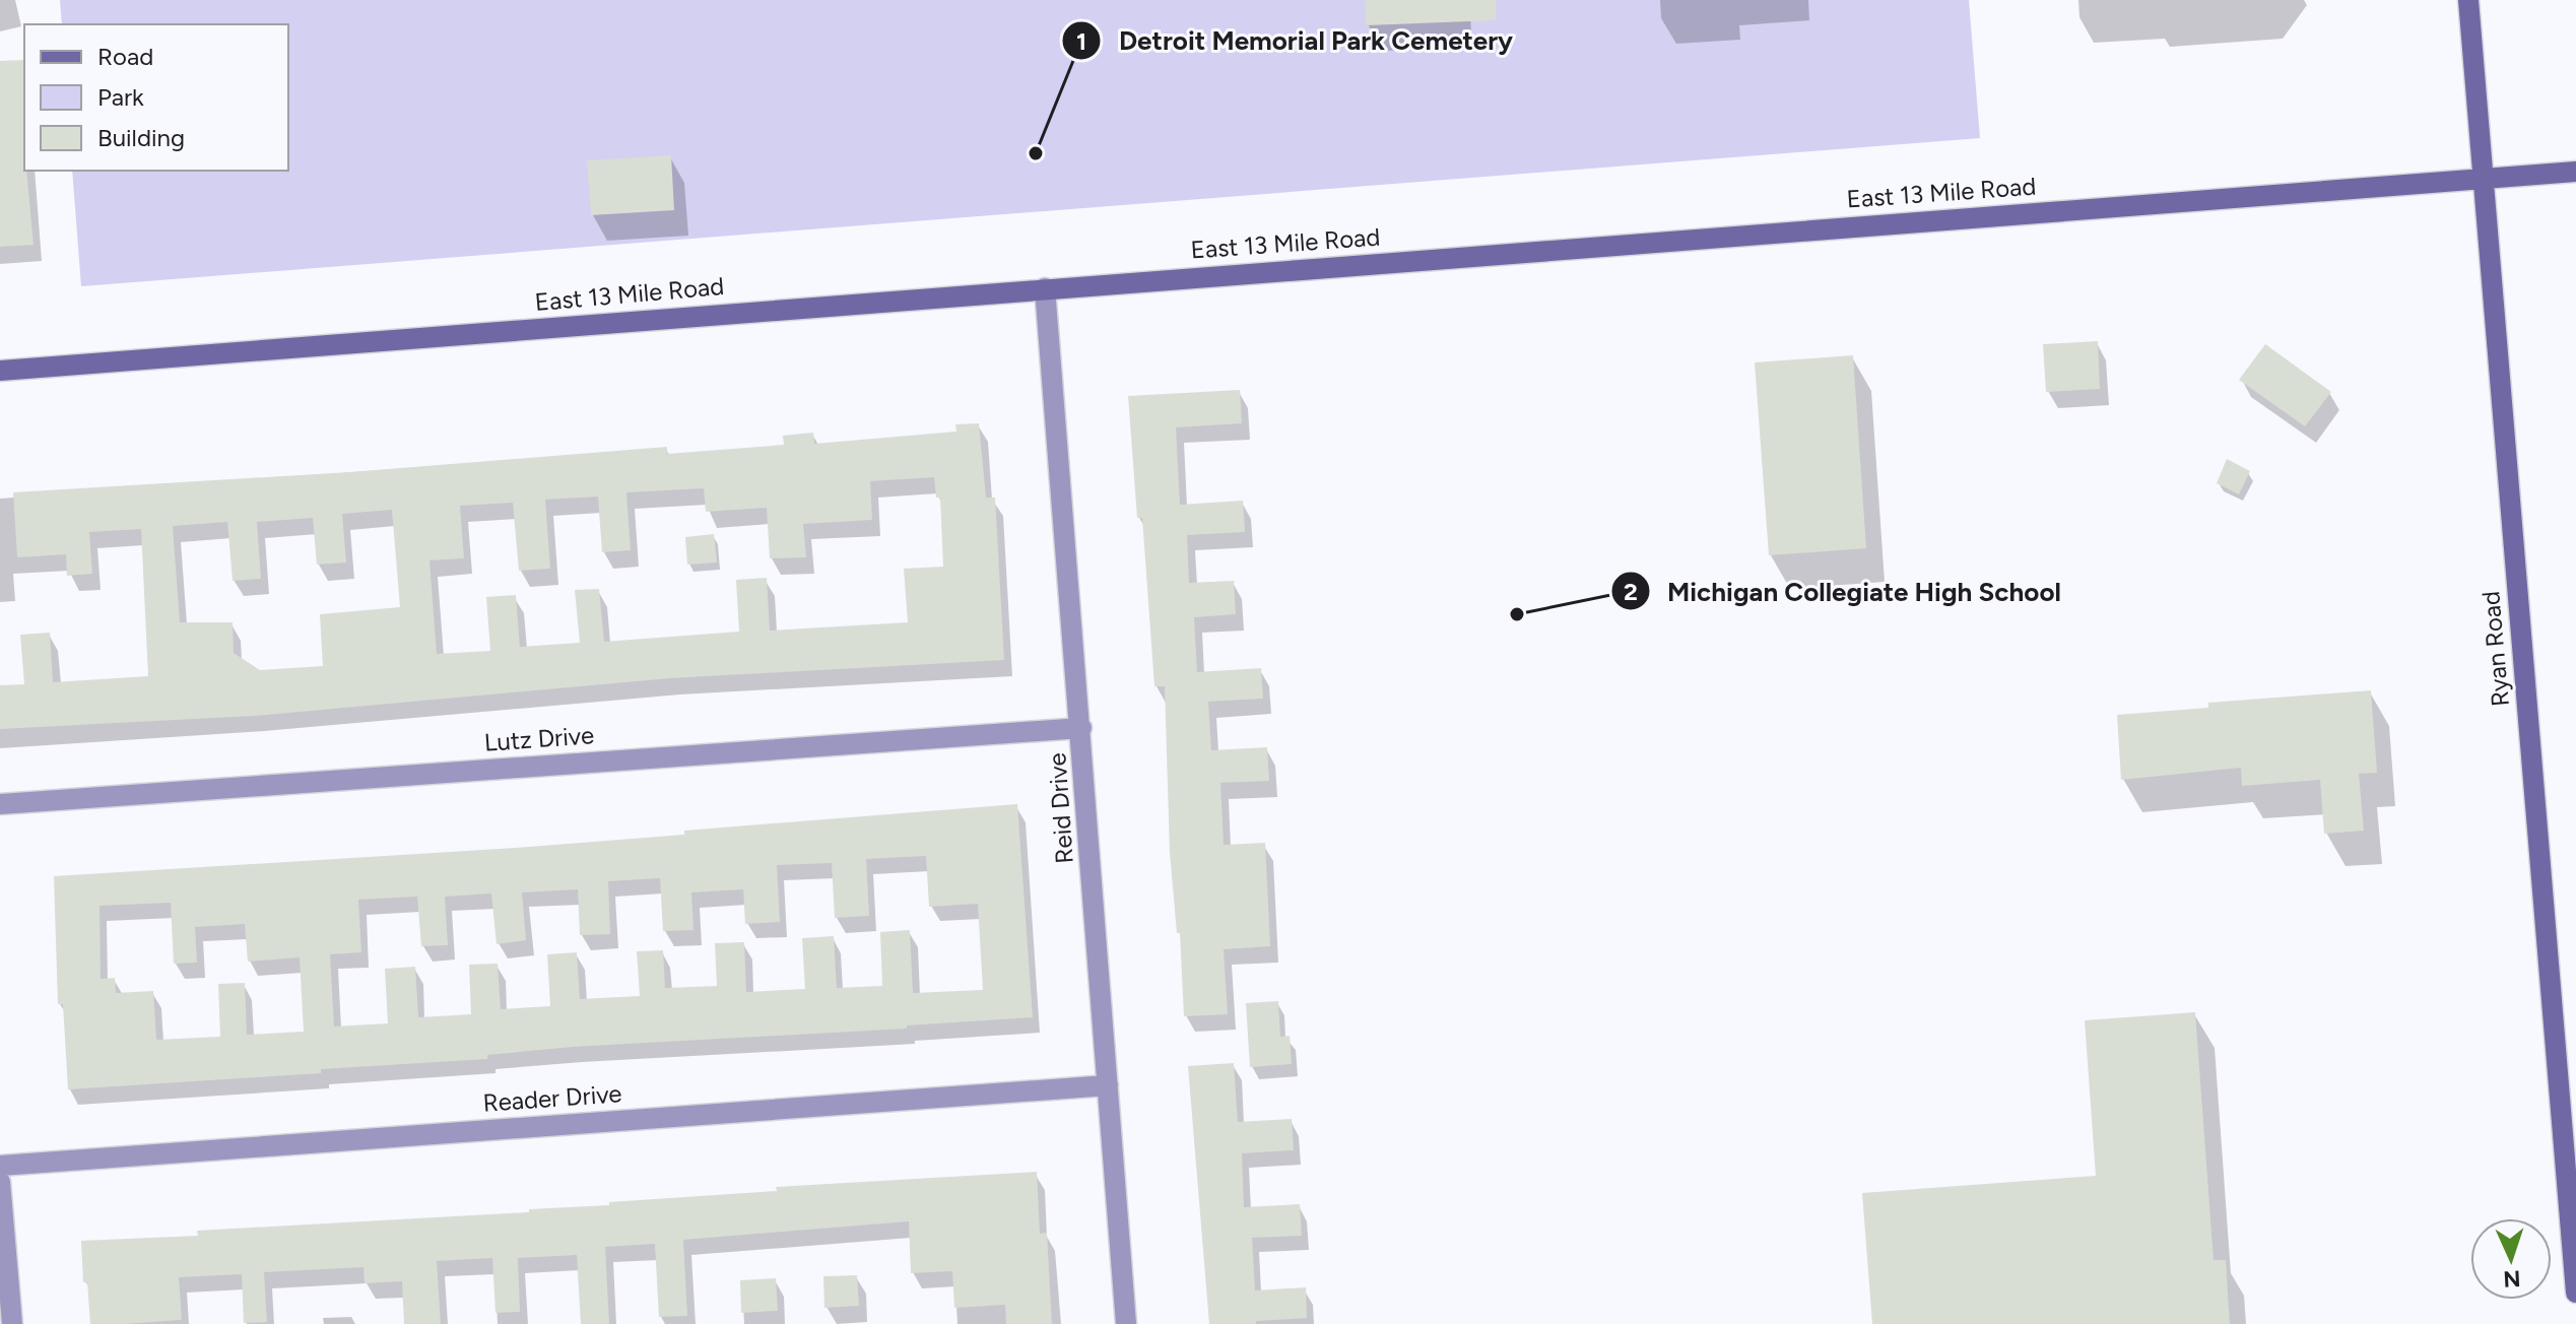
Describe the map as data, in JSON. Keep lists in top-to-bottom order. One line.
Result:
{"streets":{"main road":["East 13 Mile Road","Ryan Road"],"street":["Lutz Drive","Reid Drive","Reader Drive"]},"crossings":[["East 13 Mile Road","Ryan Road"],["East 13 Mile Road","Reid Drive"],["Lutz Drive","Reid Drive"],["Reid Drive","Reader Drive"]],"places":["Detroit Memorial Park Cemetery","Michigan Collegiate High School"],"legend":["Road","Park","Building"],"north":"bottom"}
